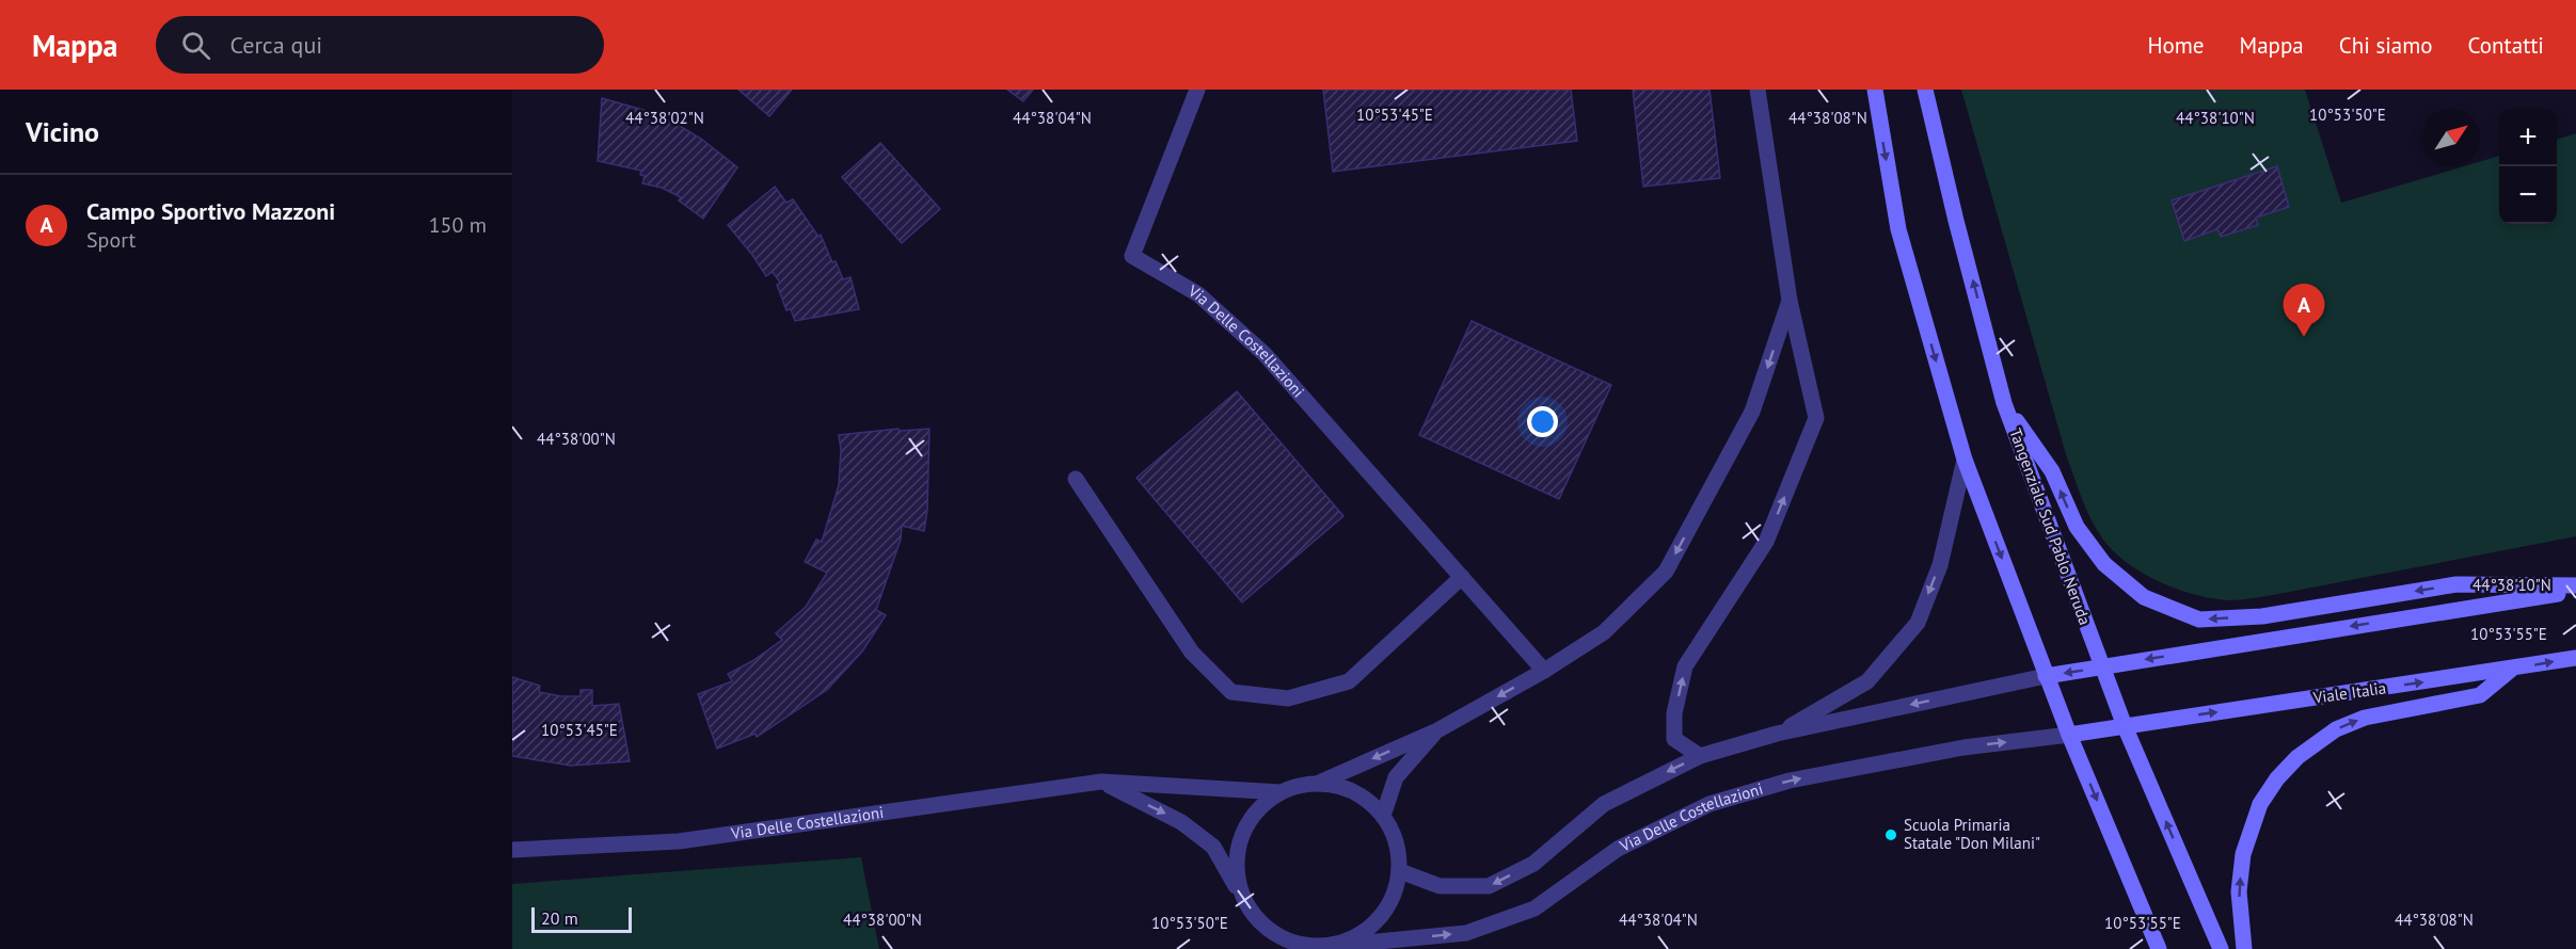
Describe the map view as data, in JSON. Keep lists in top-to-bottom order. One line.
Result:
{"streets":{"main road":["Tangenziale Sud Pablo Neruda","Viale Italia"],"street":["Via Delle Costellazioni"]},"crossings":[["Via Delle Costellazioni","Viale Italia"],["Tangenziale Sud Pablo Neruda","Viale Italia"]],"places":["Scuola Primaria Statale \"Don Milani\""],"scale_bar":"20 m","north":"top right","page":{"header":"Mappa","search":"Cerca qui","nav":["Home","Mappa","Chi siamo","Contatti"],"heading":"Vicino","map_buttons":["+","−"],"list":[{"mark":"A","name":"Campo Sportivo Mazzoni","note":"Sport","value":"150 m"}],"pins":"A","scale":"20 m"},"coordinates":["10°53'45\"E","10°53'50\"E","44°38'02\"N","44°38'04\"N","44°38'08\"N","44°38'10\"N","44°38'00\"N","10°53'55\"E"]}
